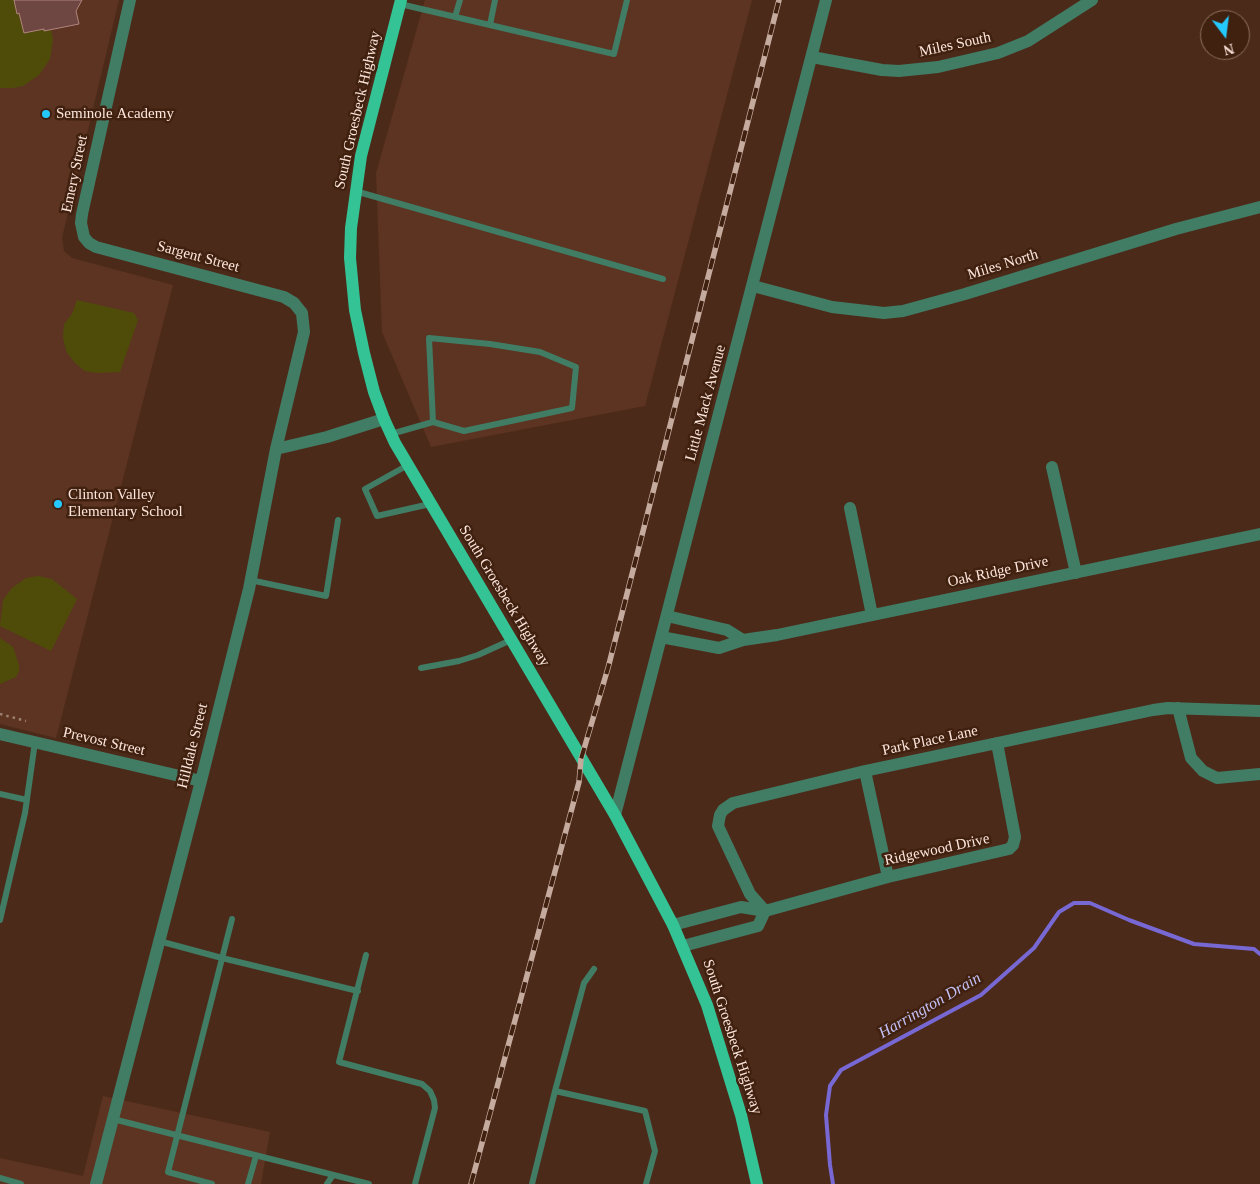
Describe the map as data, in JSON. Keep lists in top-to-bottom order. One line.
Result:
{"streets":{"main road":["South Groesbeck Highway"],"street":["Miles South","Emery Street","Sargent Street","Miles North","Little Mack Avenue","Oak Ridge Drive","Park Place Lane","Prevost Street","Hilldale Street","Ridgewood Drive"]},"crossings":[["Miles South","Little Mack Avenue"],["South Groesbeck Highway","Little Mack Avenue"],["South Groesbeck Highway","Ridgewood Drive"],["Emery Street","Sargent Street"],["Sargent Street","Hilldale Street"],["Miles North","Little Mack Avenue"],["Little Mack Avenue","Oak Ridge Drive"],["Park Place Lane","Ridgewood Drive"],["Prevost Street","Hilldale Street"]],"water":["Harrington Drain"],"places":["Seminole Academy","Clinton Valley Elementary School"],"north":"bottom"}
